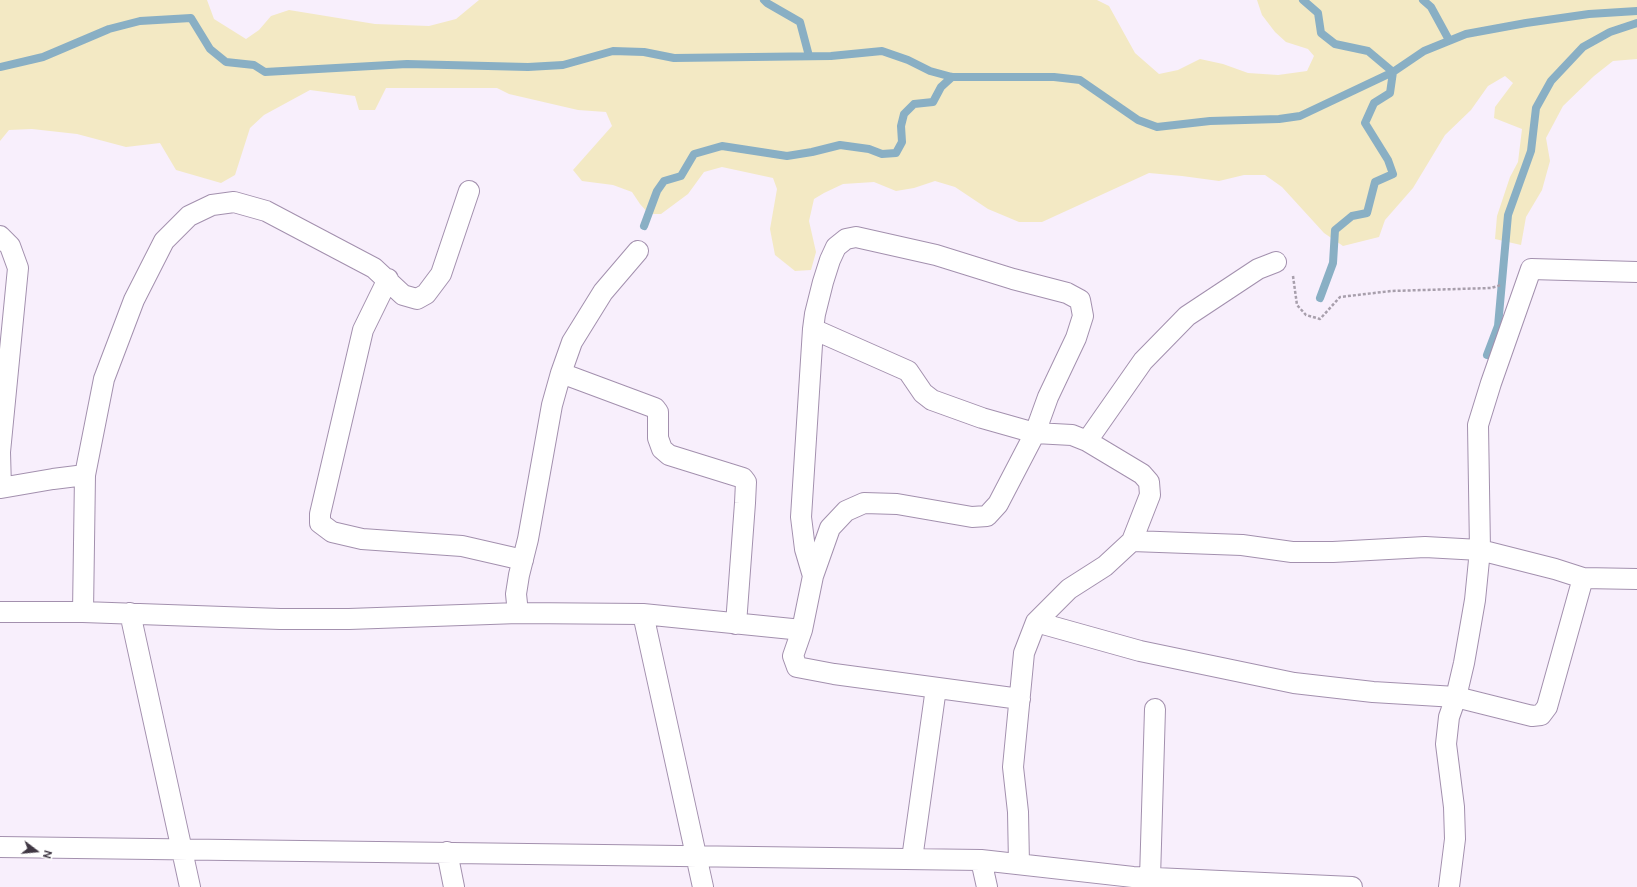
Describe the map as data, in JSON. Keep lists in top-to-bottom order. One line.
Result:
{"north":"right"}
